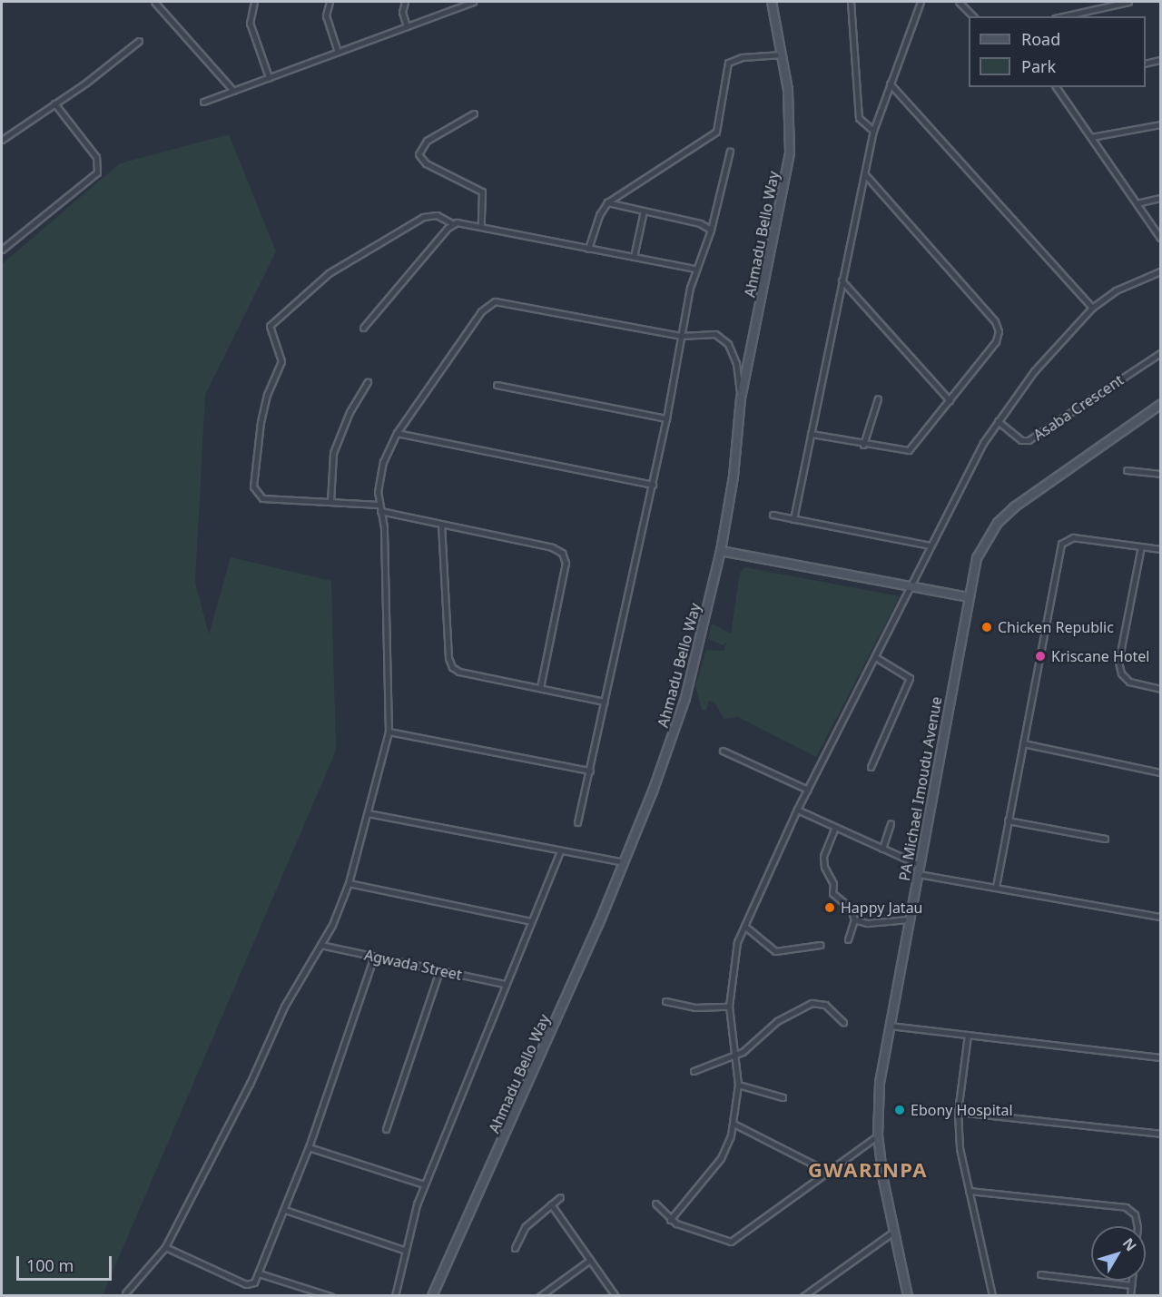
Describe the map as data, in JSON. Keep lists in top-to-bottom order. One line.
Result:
{"streets":{"street":["Ahmadu Bello Way","Asaba Crescent","PA Michael Imoudu Avenue","Agwada Street"]},"districts":["GWARINPA"],"places":["Chicken Republic","Kriscane Hotel","Happy Jatau","Ebony Hospital"],"legend":["Road","Park"],"scale_bar":"100 m","north":"top right"}
